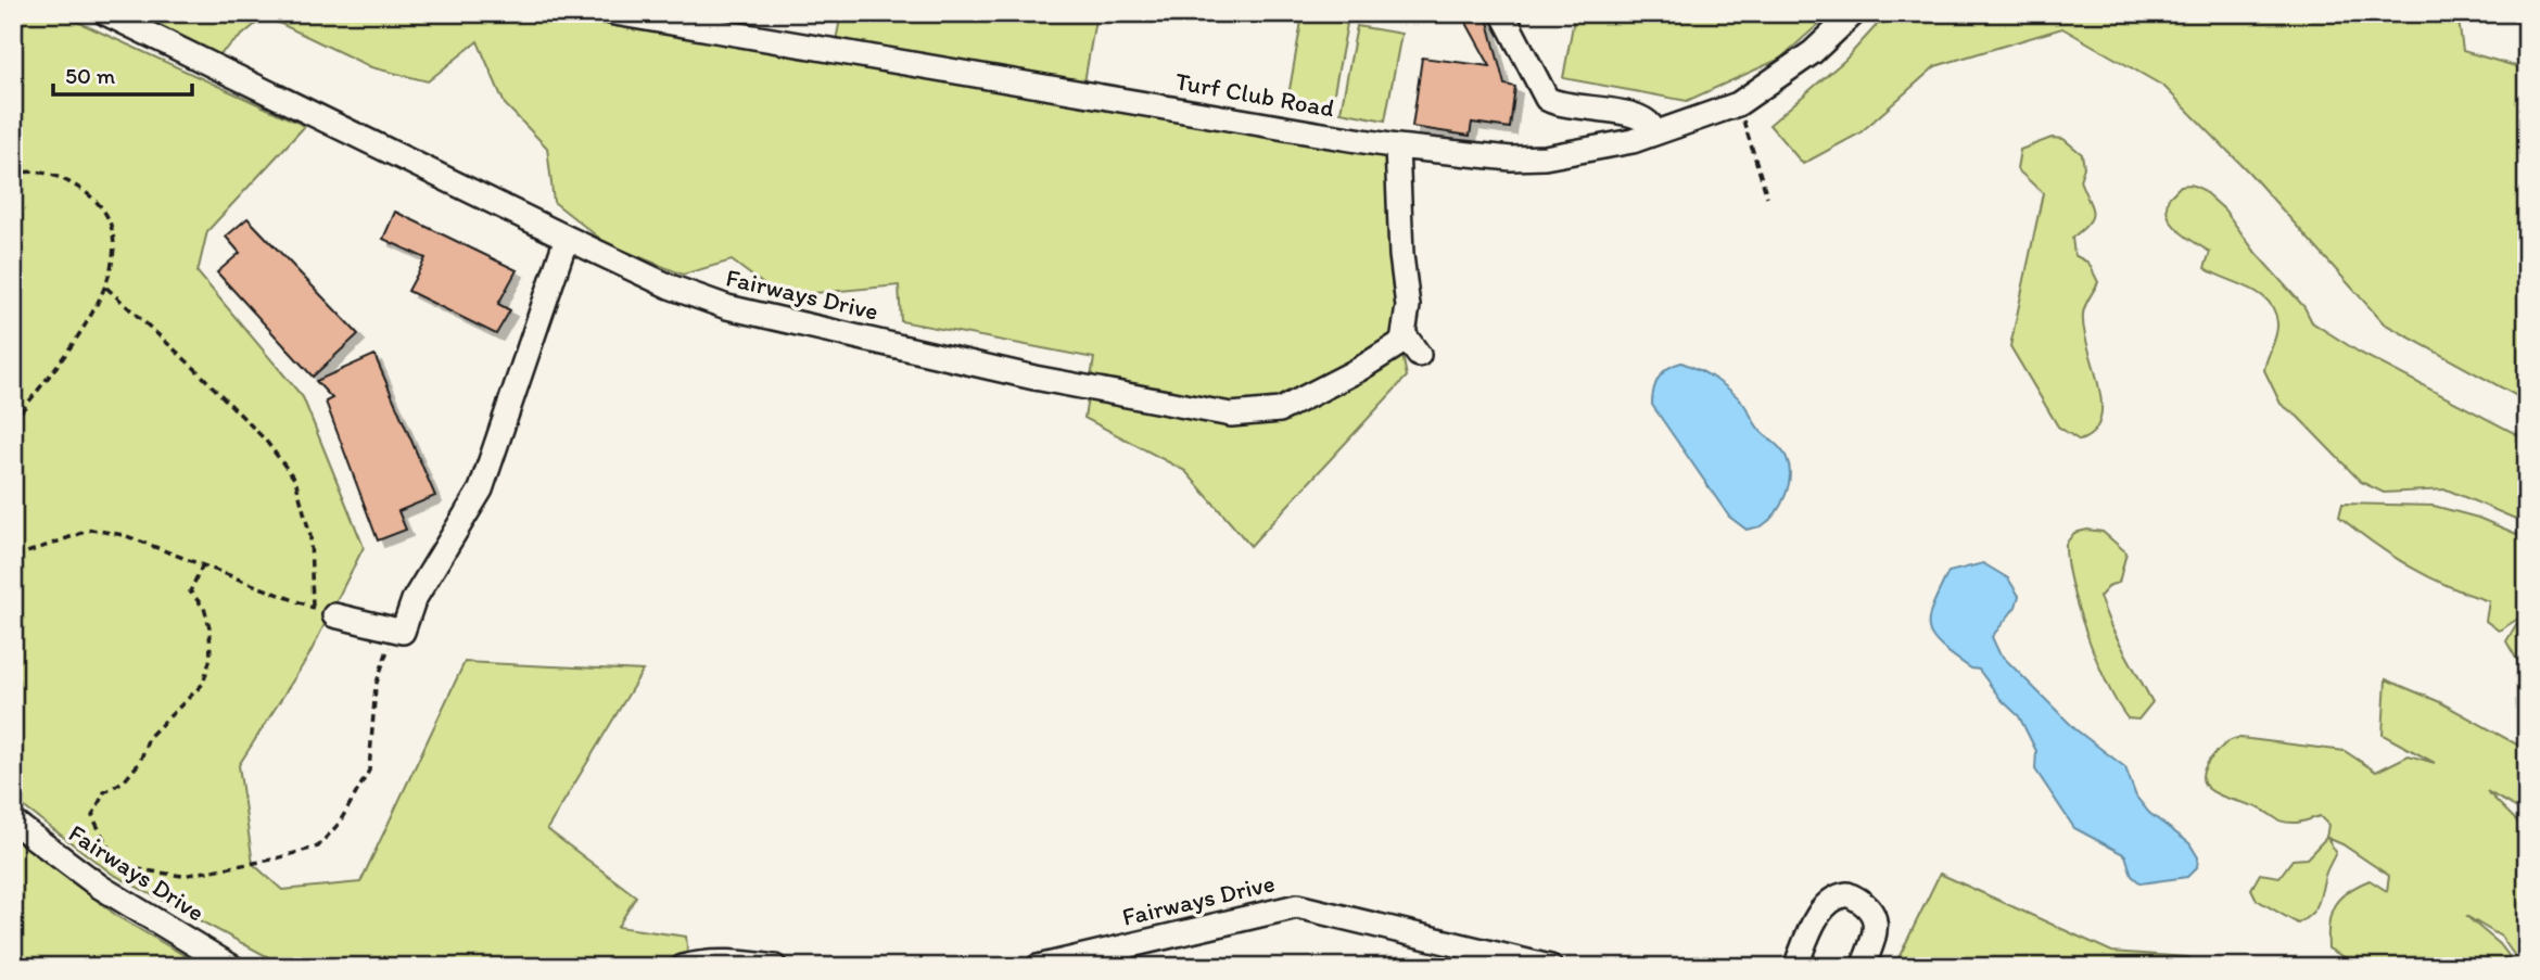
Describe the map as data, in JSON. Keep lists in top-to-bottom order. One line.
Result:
{"streets":{"street":["Turf Club Road","Fairways Drive"]},"crossings":[["Turf Club Road","Fairways Drive"]],"scale_bar":"50 m"}
